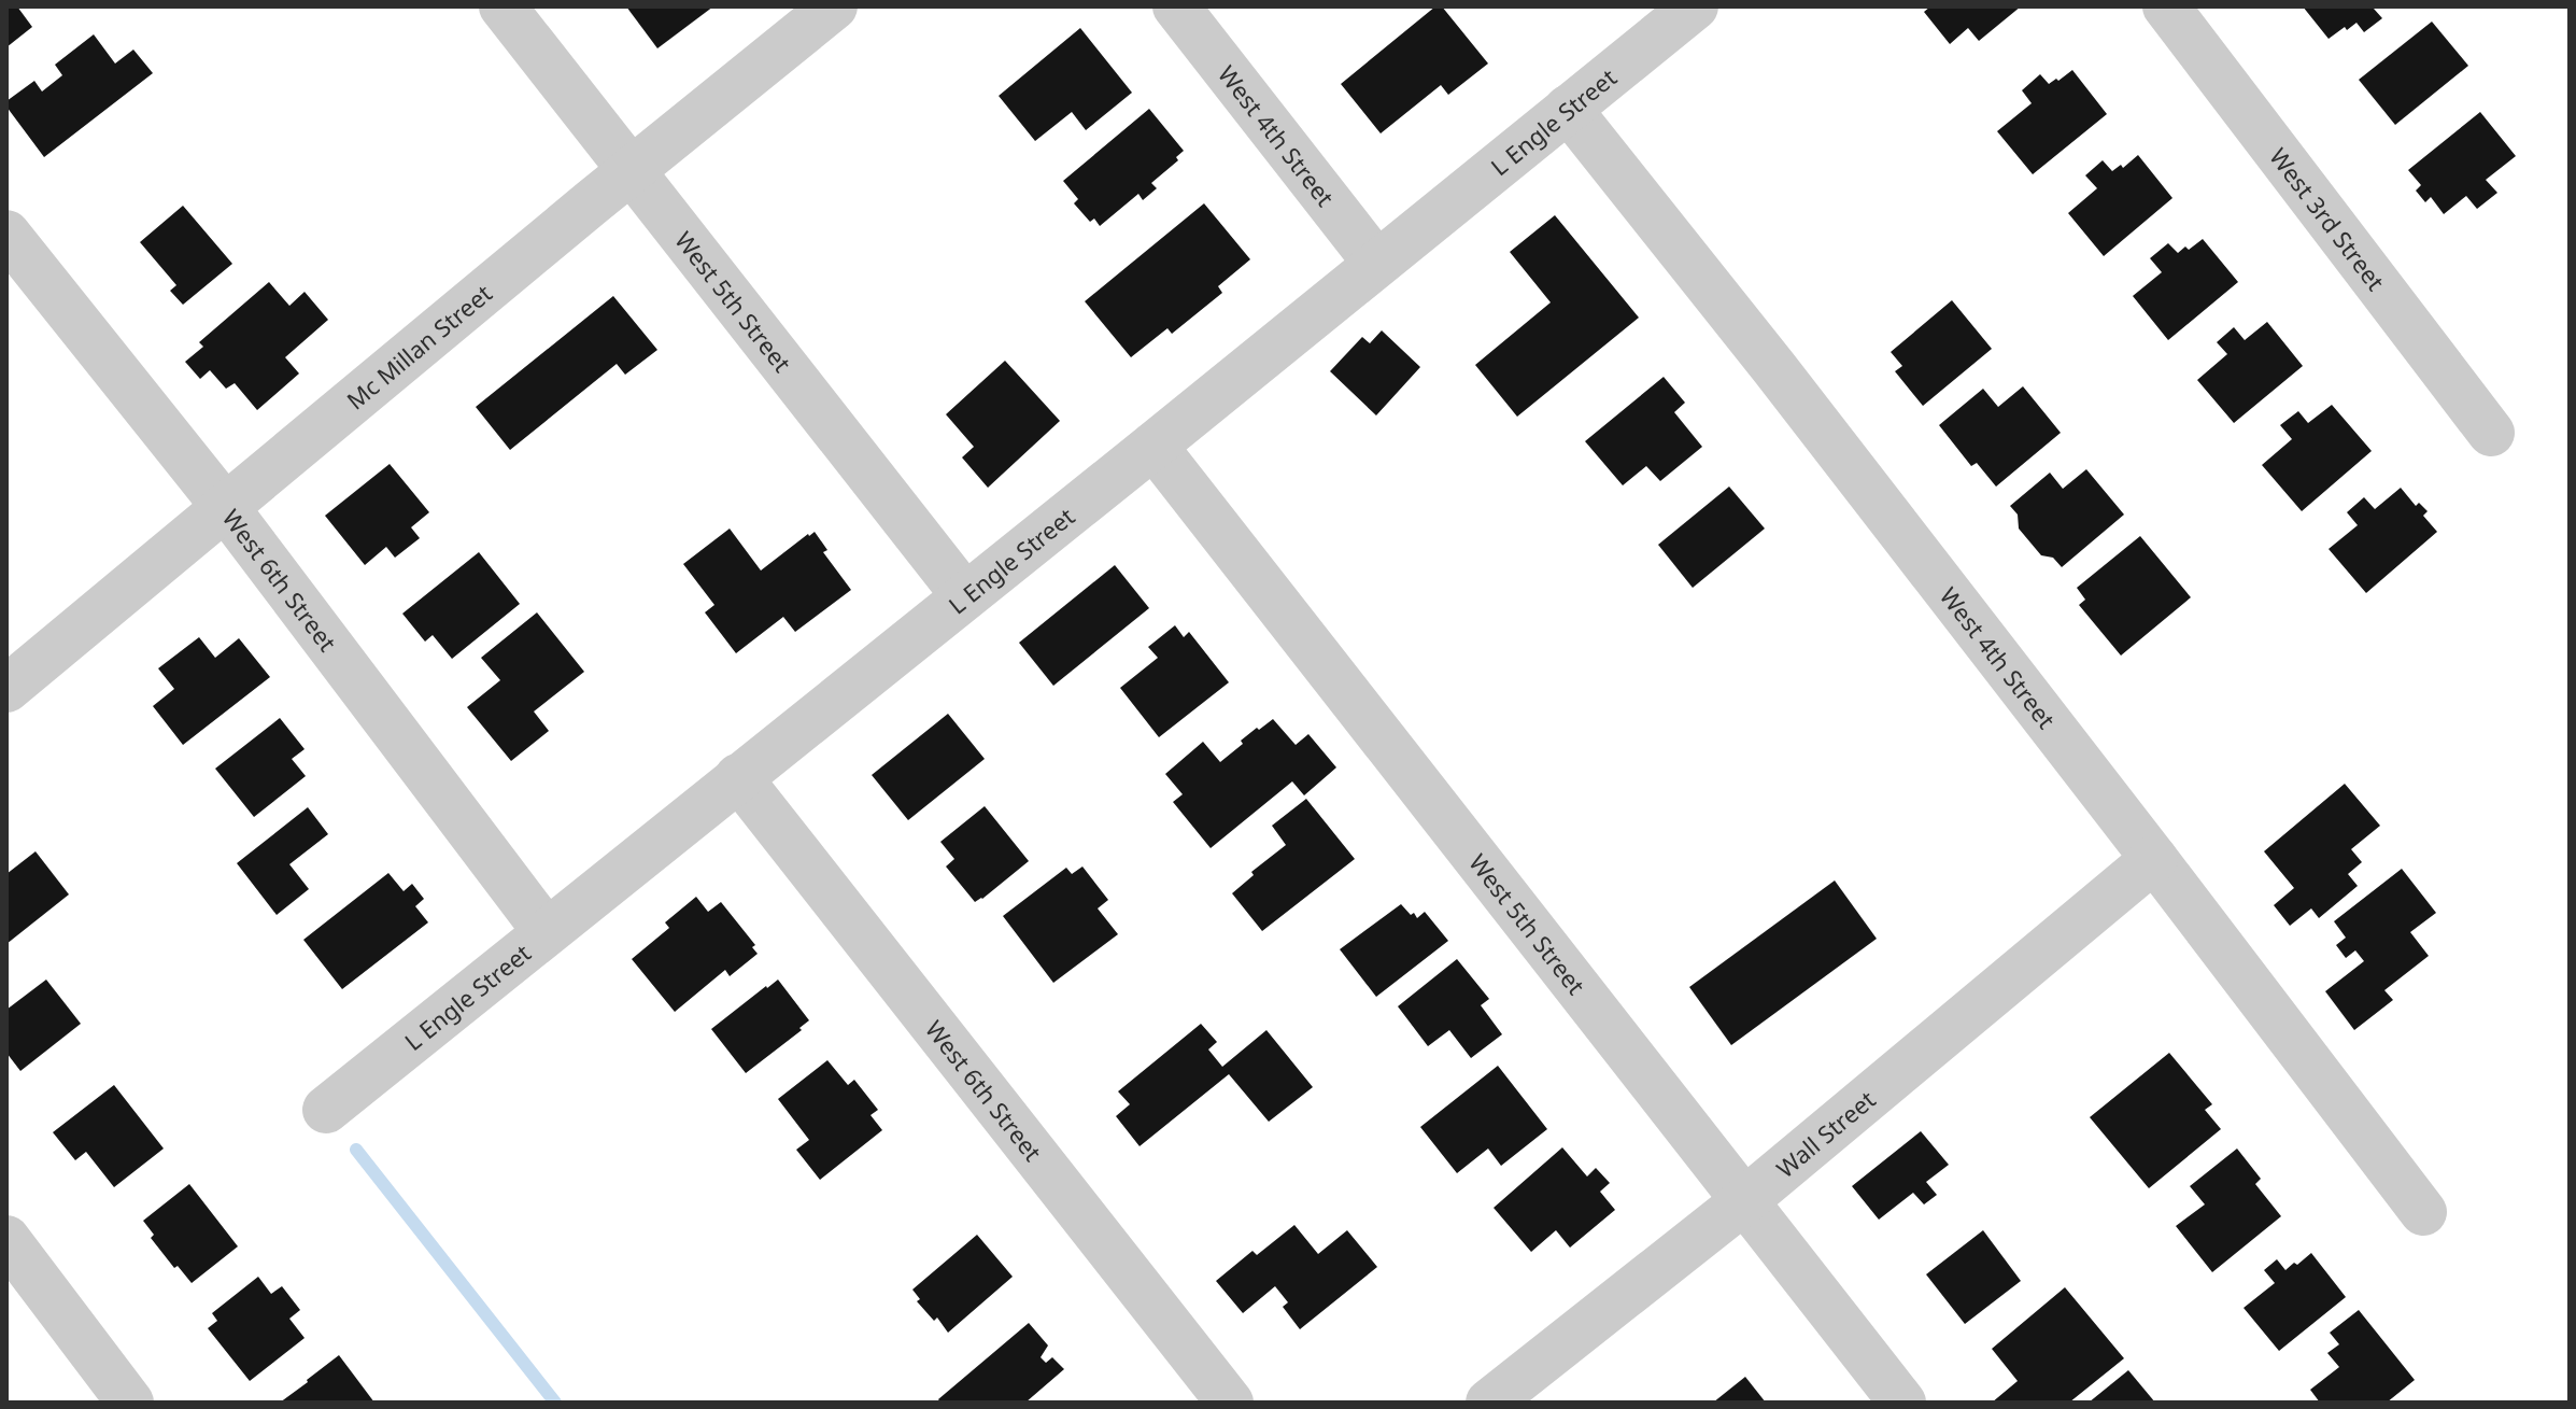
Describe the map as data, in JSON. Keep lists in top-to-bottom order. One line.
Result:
{"streets":{"street":["L Engle Street","West 4th Street","West 3rd Street","West 5th Street","Mc Millan Street","West 6th Street","Wall Street"]},"crossings":[["L Engle Street","West 4th Street"],["L Engle Street","West 5th Street"],["L Engle Street","West 6th Street"],["West 4th Street","Wall Street"],["West 5th Street","Mc Millan Street"],["West 5th Street","Wall Street"],["Mc Millan Street","West 6th Street"]]}
